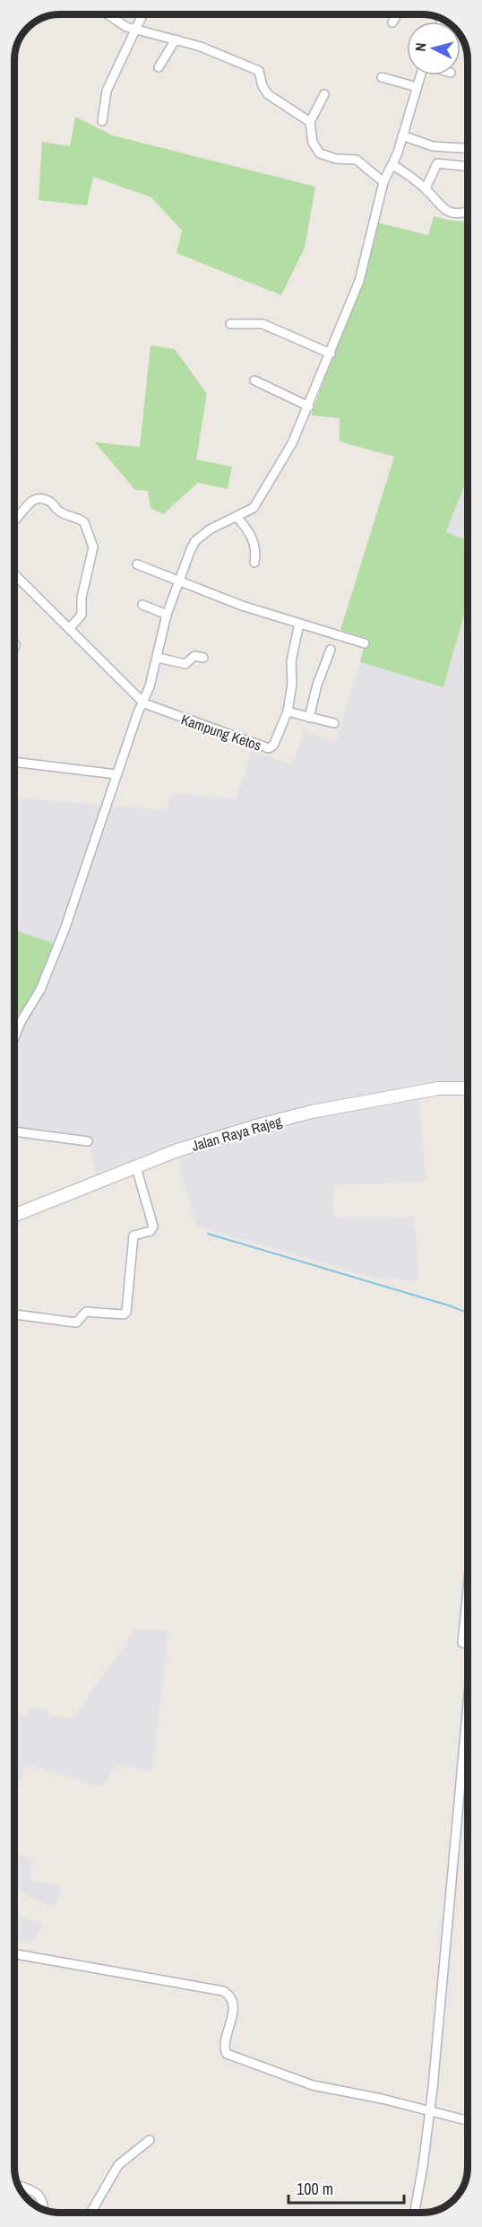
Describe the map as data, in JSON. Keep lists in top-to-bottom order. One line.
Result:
{"streets":{"main road":["Jalan Raya Rajeg"],"street":["Kampung Ketos"]},"scale_bar":"100 m","north":"left"}
